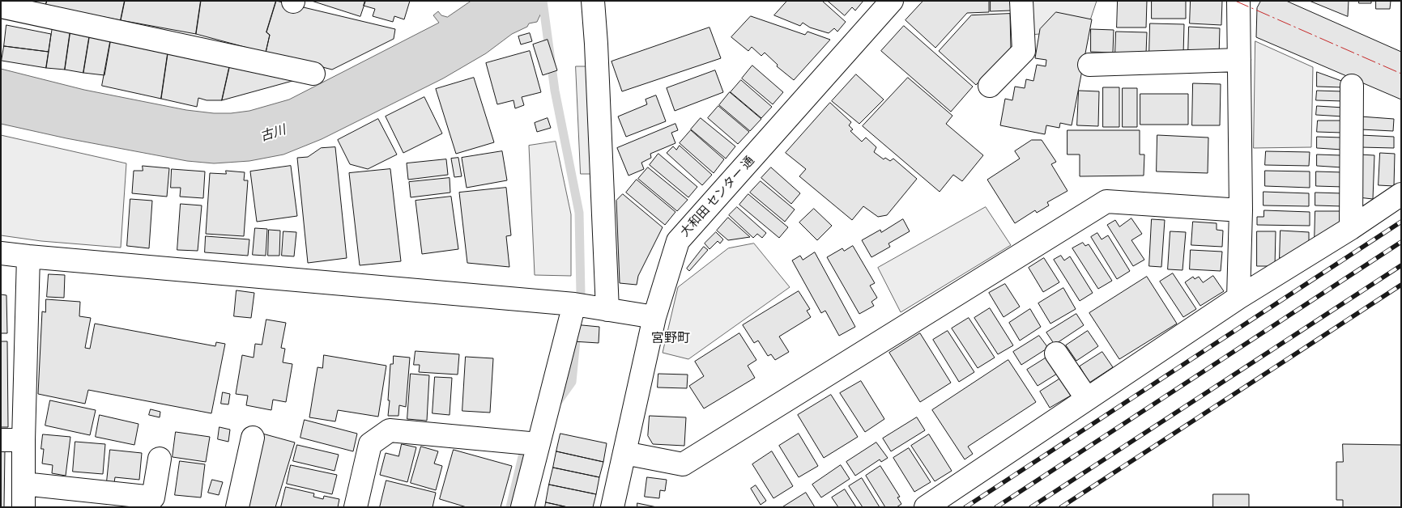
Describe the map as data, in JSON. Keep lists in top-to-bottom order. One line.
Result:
{"streets":{"street":["大和田 センター 通"]},"districts":["宮野町"],"water":["古川"]}
